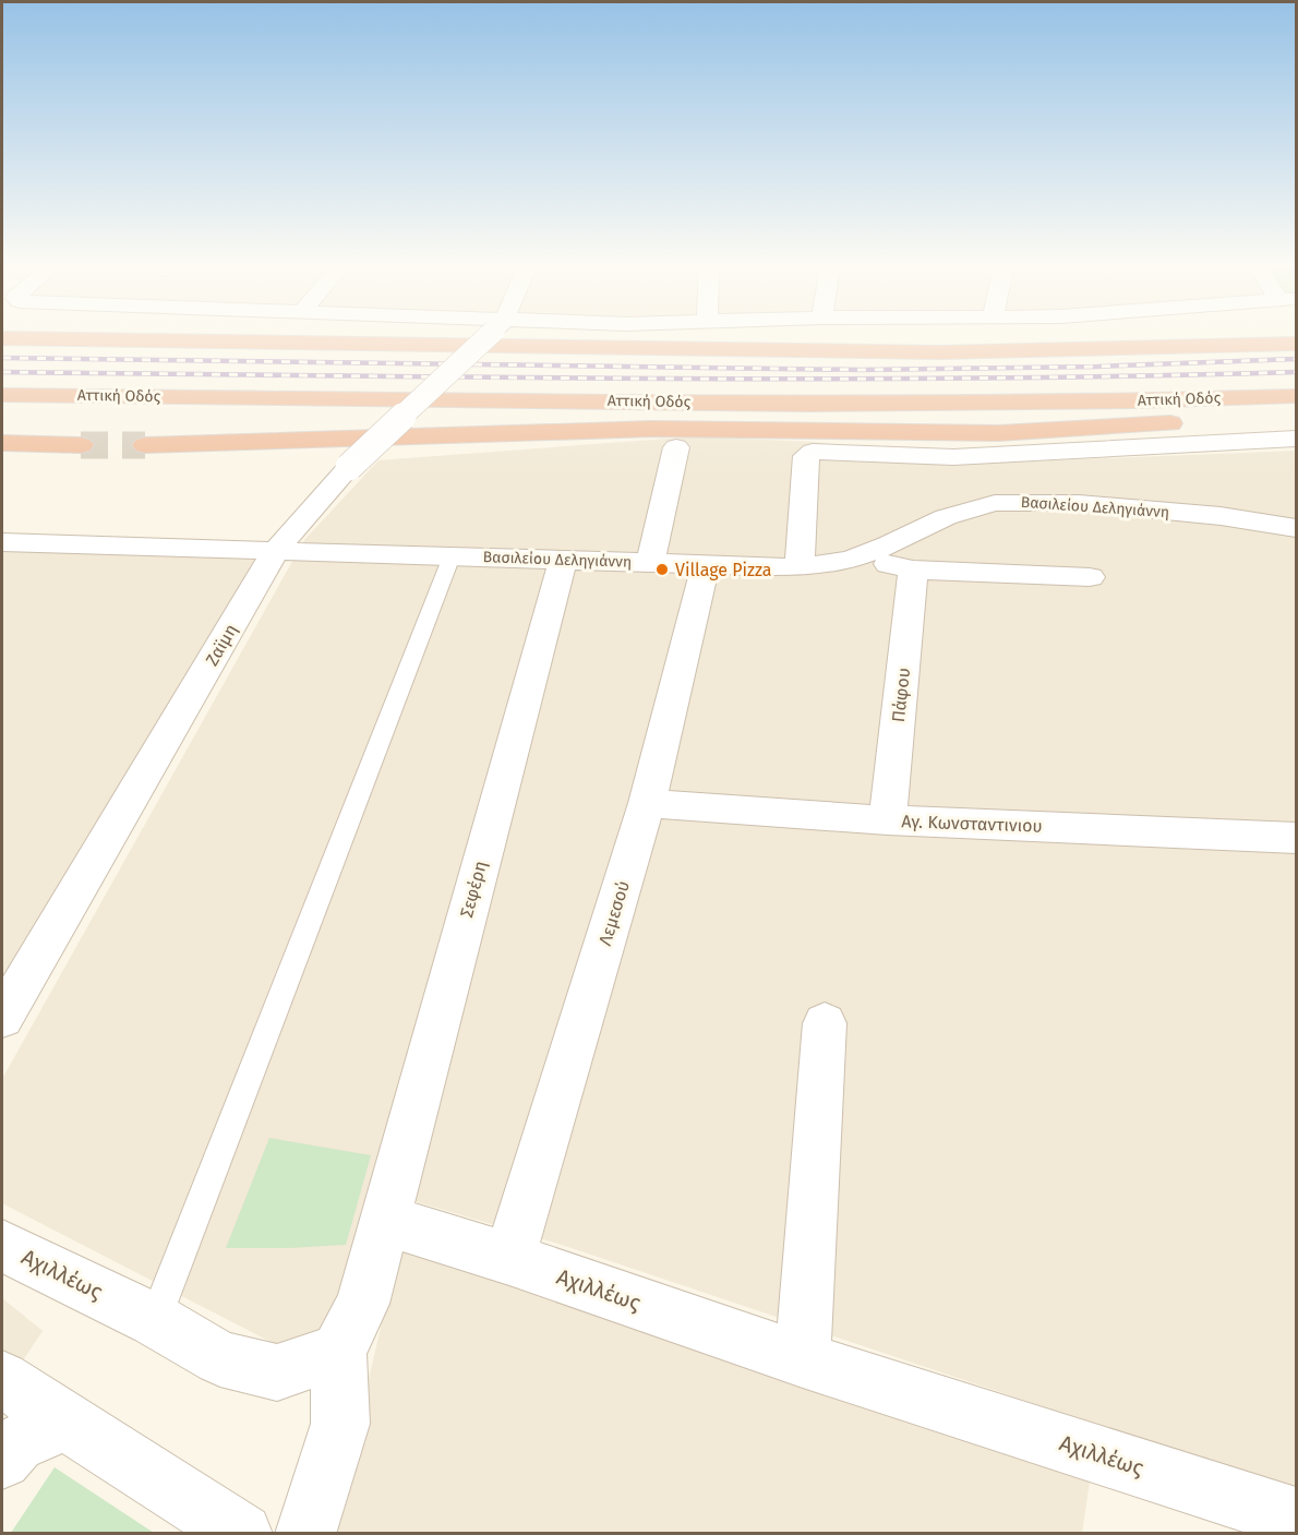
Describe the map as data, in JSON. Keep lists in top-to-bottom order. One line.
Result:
{"streets":{"highway":["Αττική Οδός"],"street":["Βασιλείου Δεληγιάννη","Ζαϊμη","Πάφου","Αγ. Κωνσταντινιου","Σεφέρη","Λεμεσού","Αχιλλέως"]},"crossings":[["Βασιλείου Δεληγιάννη","Ζαϊμη"],["Βασιλείου Δεληγιάννη","Σεφέρη"],["Βασιλείου Δεληγιάννη","Λεμεσού"],["Πάφου","Αγ. Κωνσταντινιου"],["Αγ. Κωνσταντινιου","Λεμεσού"],["Σεφέρη","Αχιλλέως"],["Λεμεσού","Αχιλλέως"]],"places":["Village Pizza"]}
